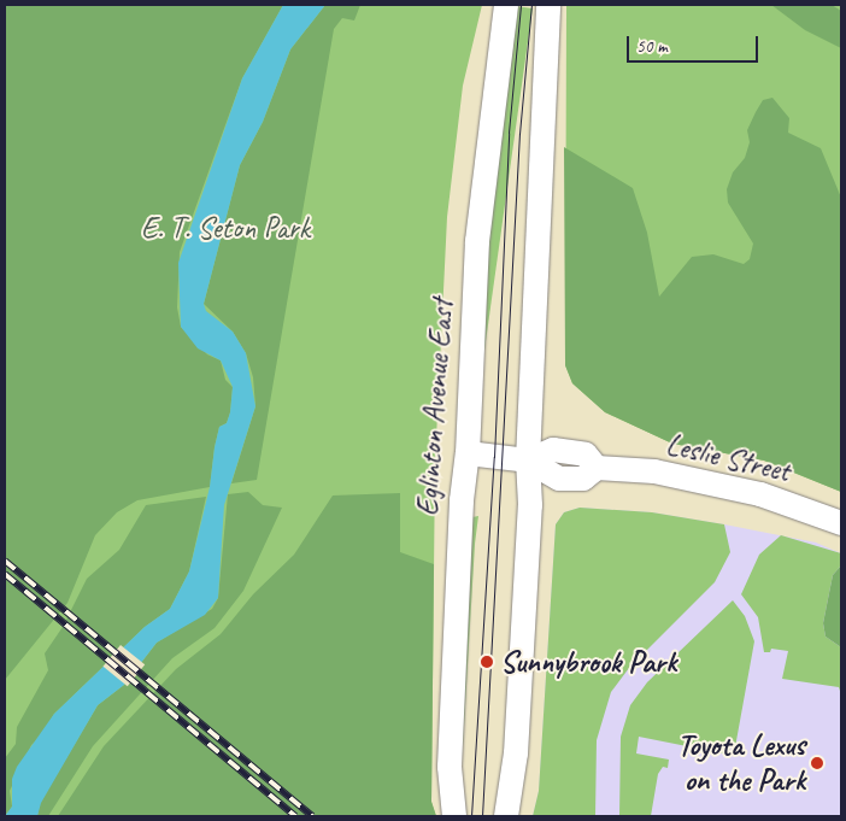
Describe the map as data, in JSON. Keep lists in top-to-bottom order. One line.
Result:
{"streets":{"main road":["Eglinton Avenue East","Leslie Street"]},"crossings":[["Eglinton Avenue East","Leslie Street"]],"parks":["E. T. Seton Park"],"places":["Sunnybrook Park","Toyota Lexus on the Park"],"scale_bar":"50 m"}
